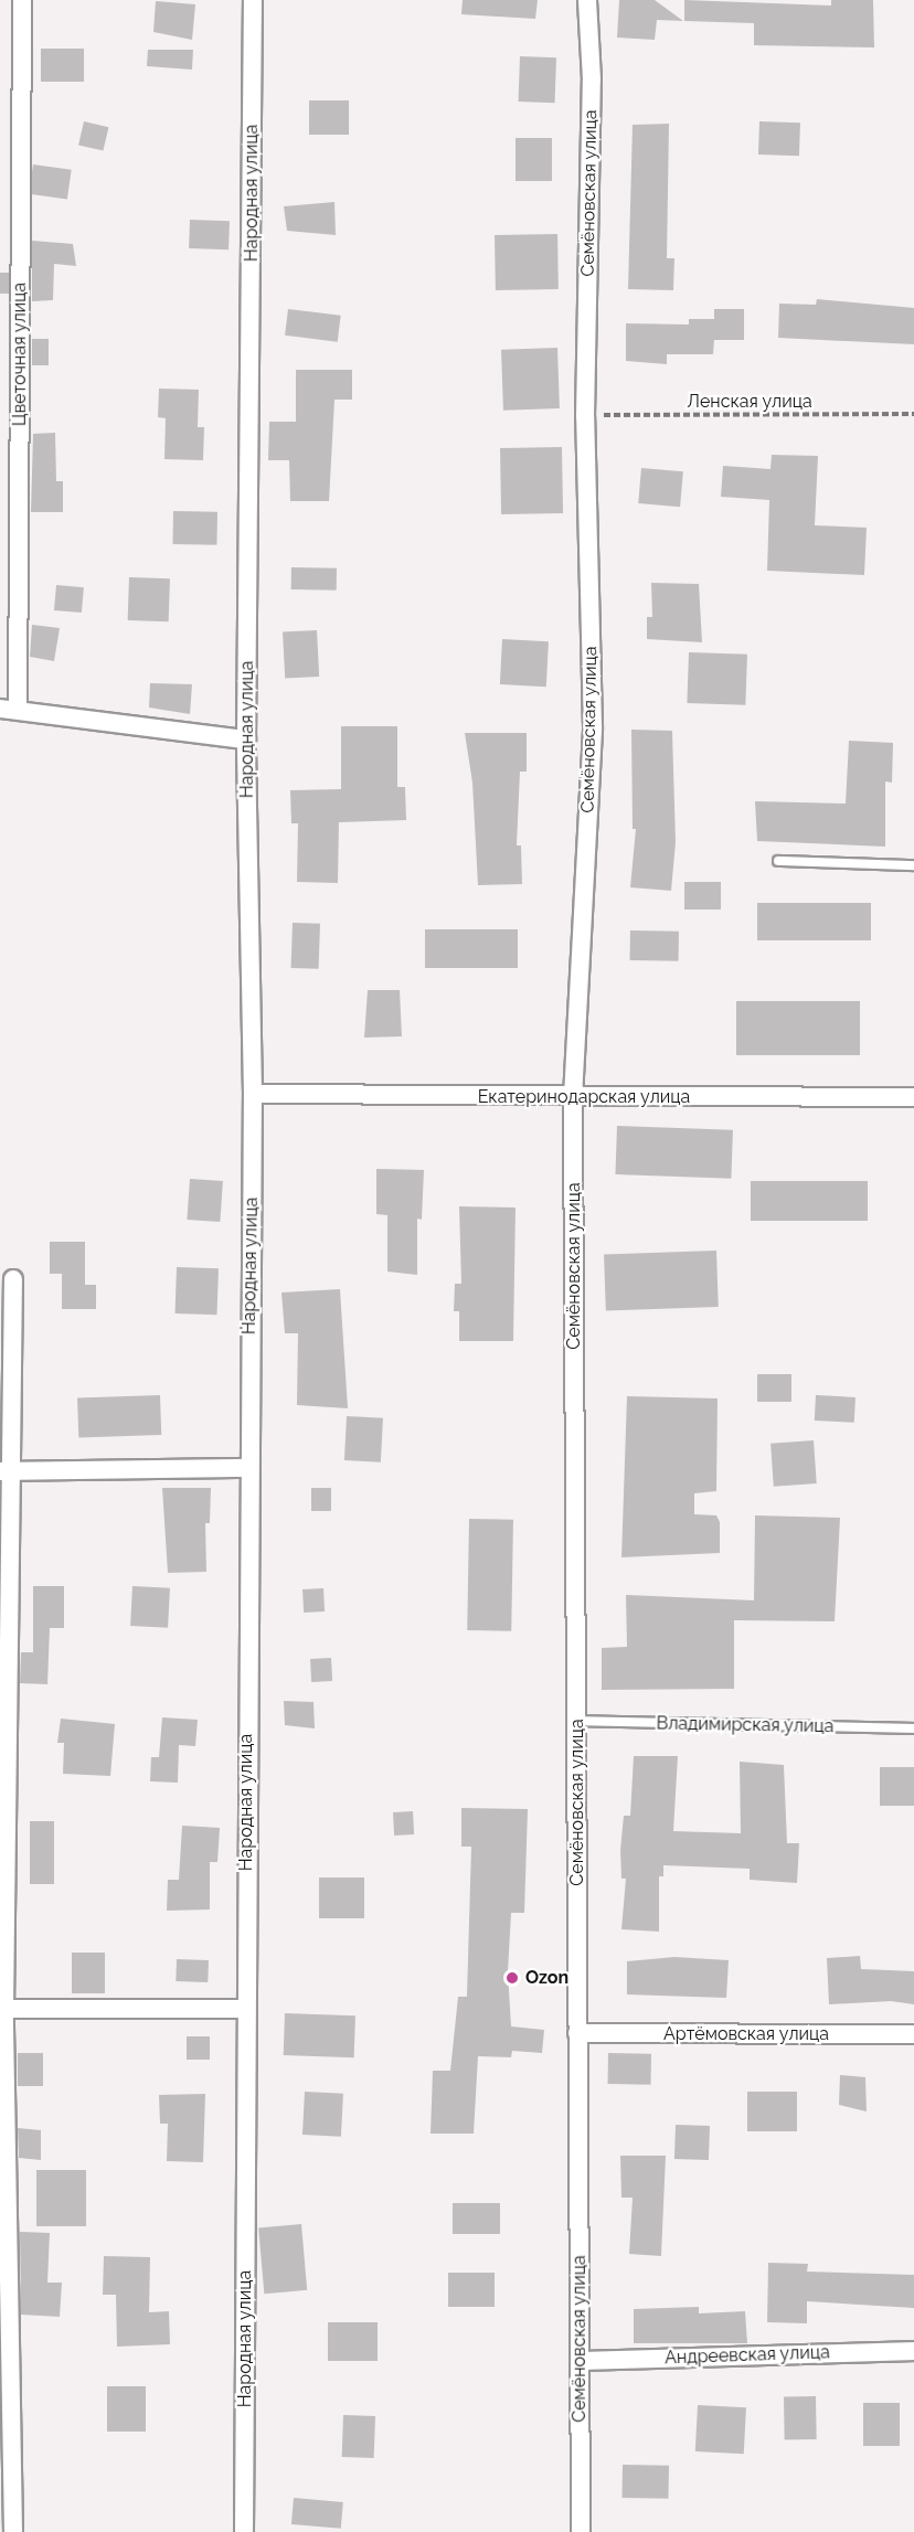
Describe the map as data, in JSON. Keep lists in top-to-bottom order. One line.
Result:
{"streets":{"street":["Народная улица","Семёновская улица","Цветочная улица","Екатеринодарская улица","Артёмовская улица","Андреевская улица"],"lane":["Владимирская улица"],"path":["Ленская улица"]},"crossings":[["Народная улица","Екатеринодарская улица"],["Семёновская улица","Ленская улица"],["Семёновская улица","Екатеринодарская улица"],["Семёновская улица","Владимирская улица"],["Семёновская улица","Артёмовская улица"],["Семёновская улица","Андреевская улица"]],"places":["Ozon"]}
